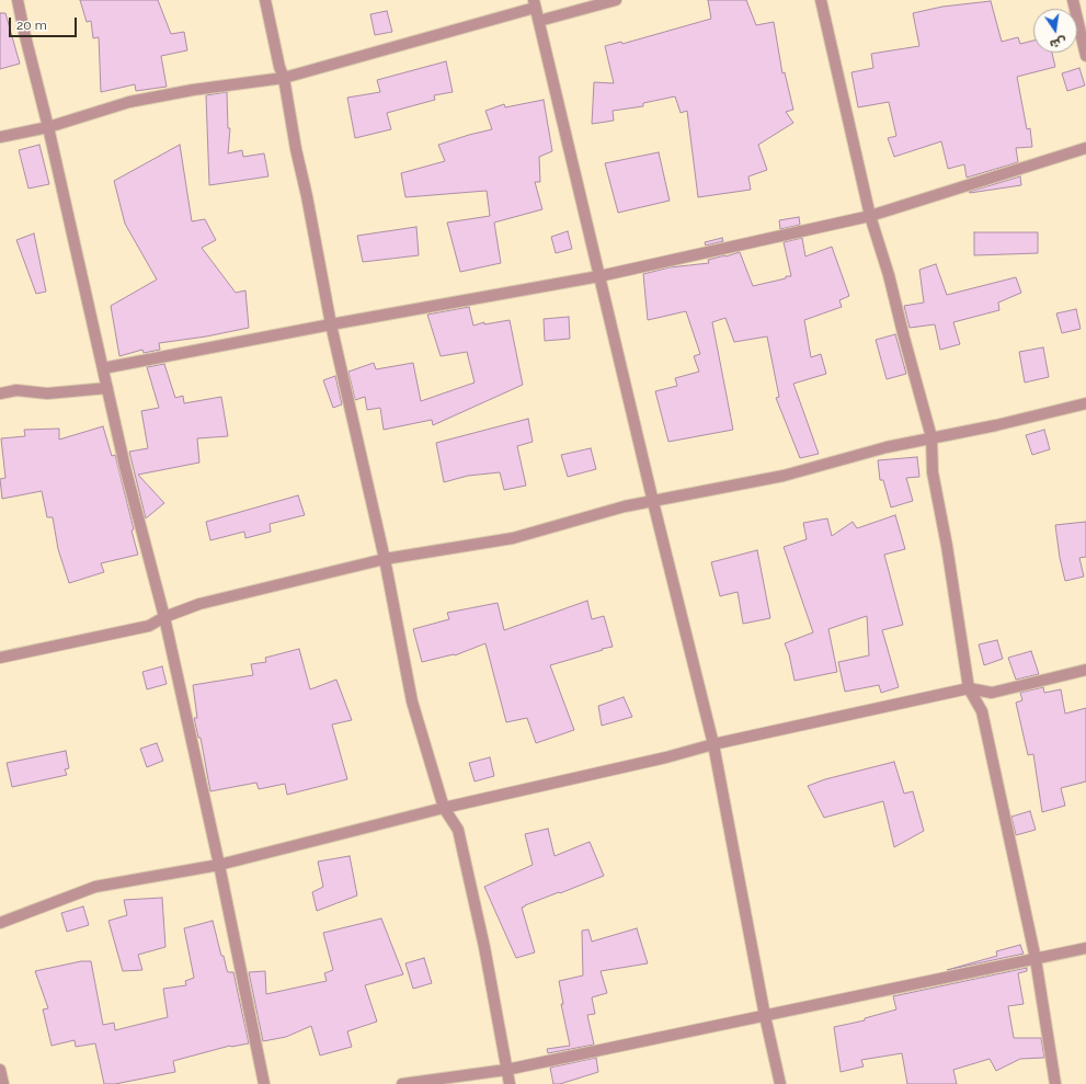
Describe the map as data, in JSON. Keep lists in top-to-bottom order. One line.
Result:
{"scale_bar":"20 m","north":"bottom"}
